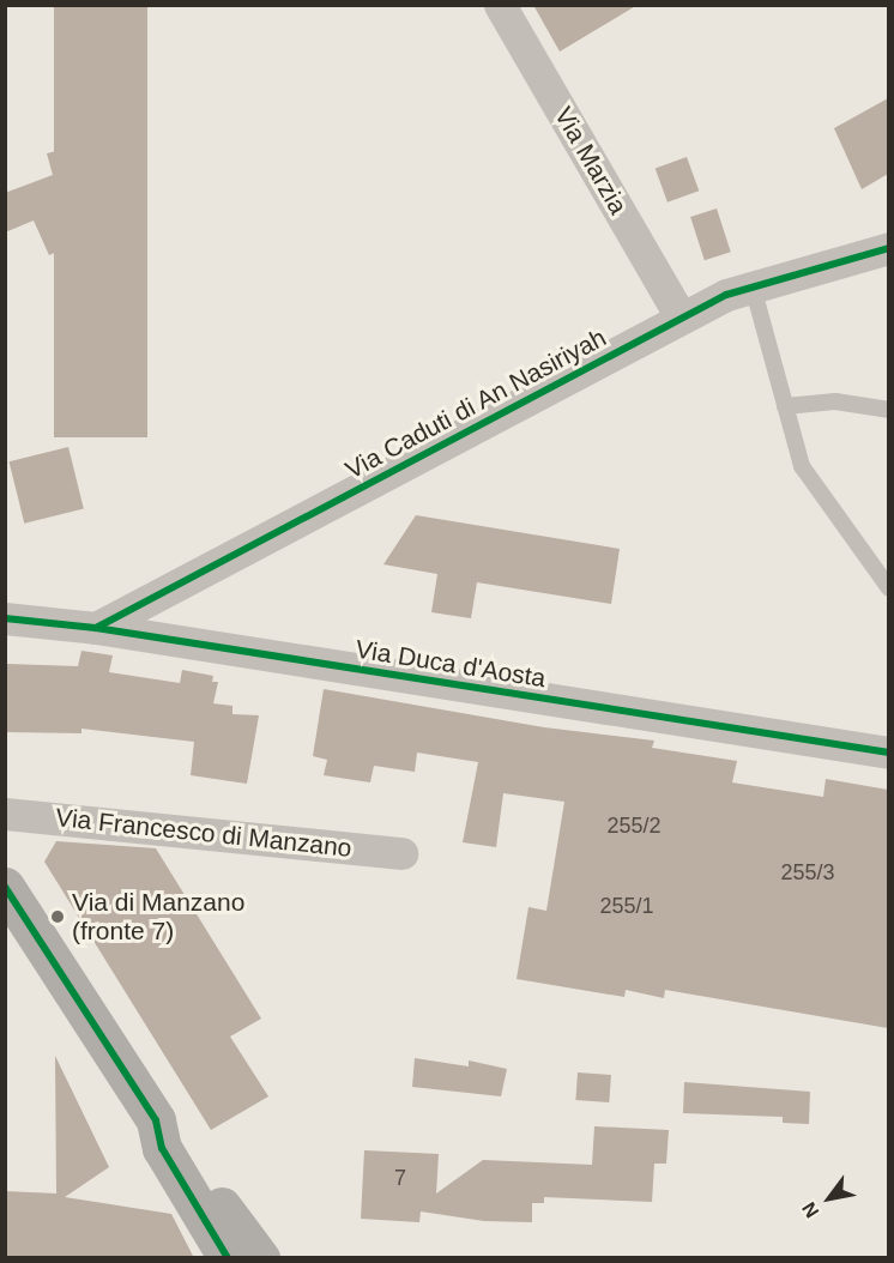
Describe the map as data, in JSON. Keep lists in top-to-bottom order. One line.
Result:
{"streets":{"street":["Via Marzia","Via Caduti di An Nasiriyah","Via Duca d'Aosta","Via Francesco di Manzano"]},"crossings":[["Via Marzia","Via Caduti di An Nasiriyah"],["Via Caduti di An Nasiriyah","Via Duca d'Aosta"]],"places":["Via di Manzano (fronte 7)"],"house_numbers":["255/2","255/3","255/1","7"],"north":"bottom left"}
